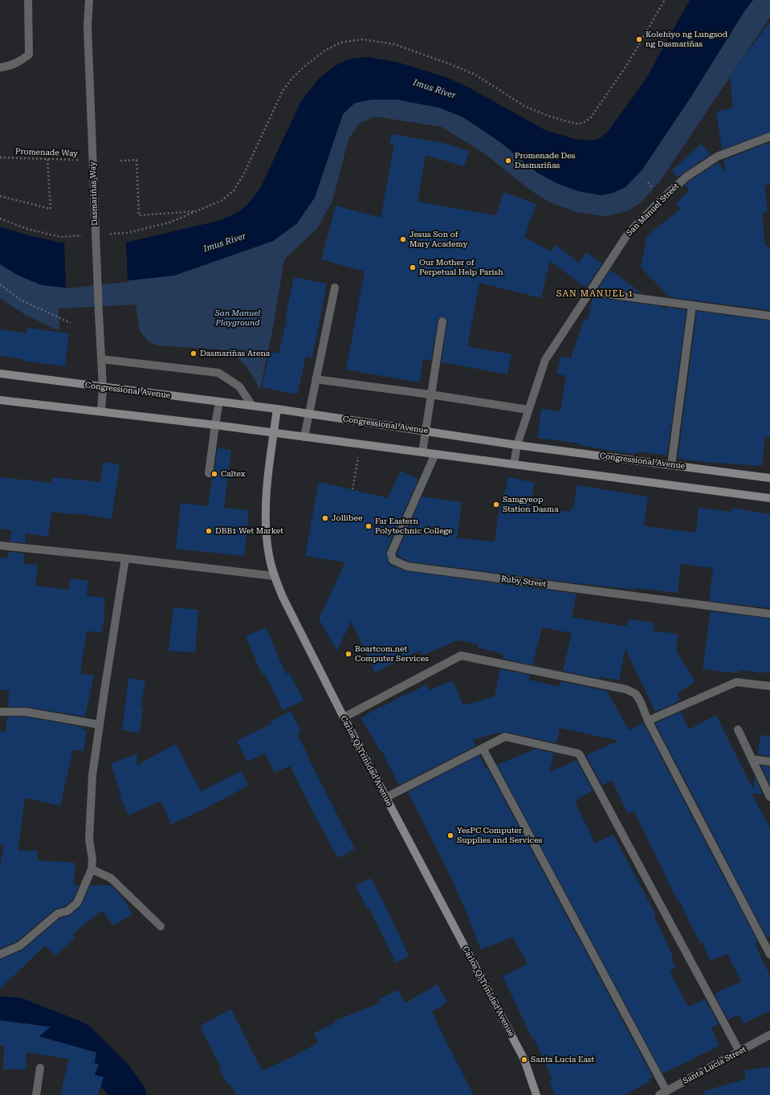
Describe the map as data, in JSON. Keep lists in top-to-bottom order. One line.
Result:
{"streets":{"main road":["Congressional Avenue","Carlos Q. Trinidad Avenue"],"street":["Dasmariñas Way","San Manuel Street","Ruby Street","Santa Lucia Street"],"path":["Promenade Way"]},"crossings":[["Promenade Way","Dasmariñas Way"],["Dasmariñas Way","Congressional Avenue"],["San Manuel Street","Congressional Avenue"],["Congressional Avenue","Carlos Q. Trinidad Avenue"]],"districts":["SAN MANUEL 1"],"water":["Imus River"],"parks":["San Manuel Playground"],"places":["Kolehiyo ng Lungsod ng Dasmariñas","Promenade Des Dasmariñas","Jesus Son of Mary Academy","Our Mother of Perpetual Help Parish","Dasmariñas Arena","Caltex","Samgyeop Station Dasma","Jollibee","Far Eastern Polytechnic College","DBB1 Wet Market","Boartcom.net Computer Services","YesPC Computer Supplies and Services","Santa Lucia East"]}
